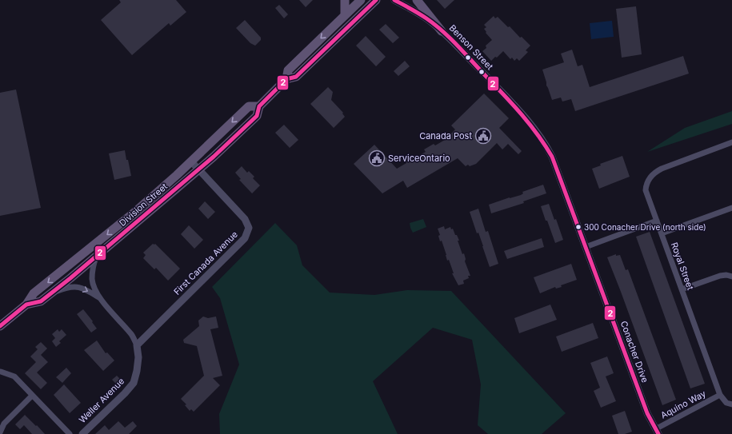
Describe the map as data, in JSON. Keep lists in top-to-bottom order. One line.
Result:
{"streets":{"main road":["Division Street"],"street":["Benson Street","First Canada Avenue","Royal Street","Conacher Drive","Weller Avenue","Aquino Way"]},"crossings":[["Benson Street","Conacher Drive"],["Division Street","First Canada Avenue"],["Division Street","Weller Avenue"],["First Canada Avenue","Weller Avenue"],["Royal Street","Aquino Way"],["Conacher Drive","Aquino Way"]],"places":{"public building":["Canada Post","ServiceOntario"],"other":["300 Conacher Drive (north side)"]},"lines":["transit line 2"]}
